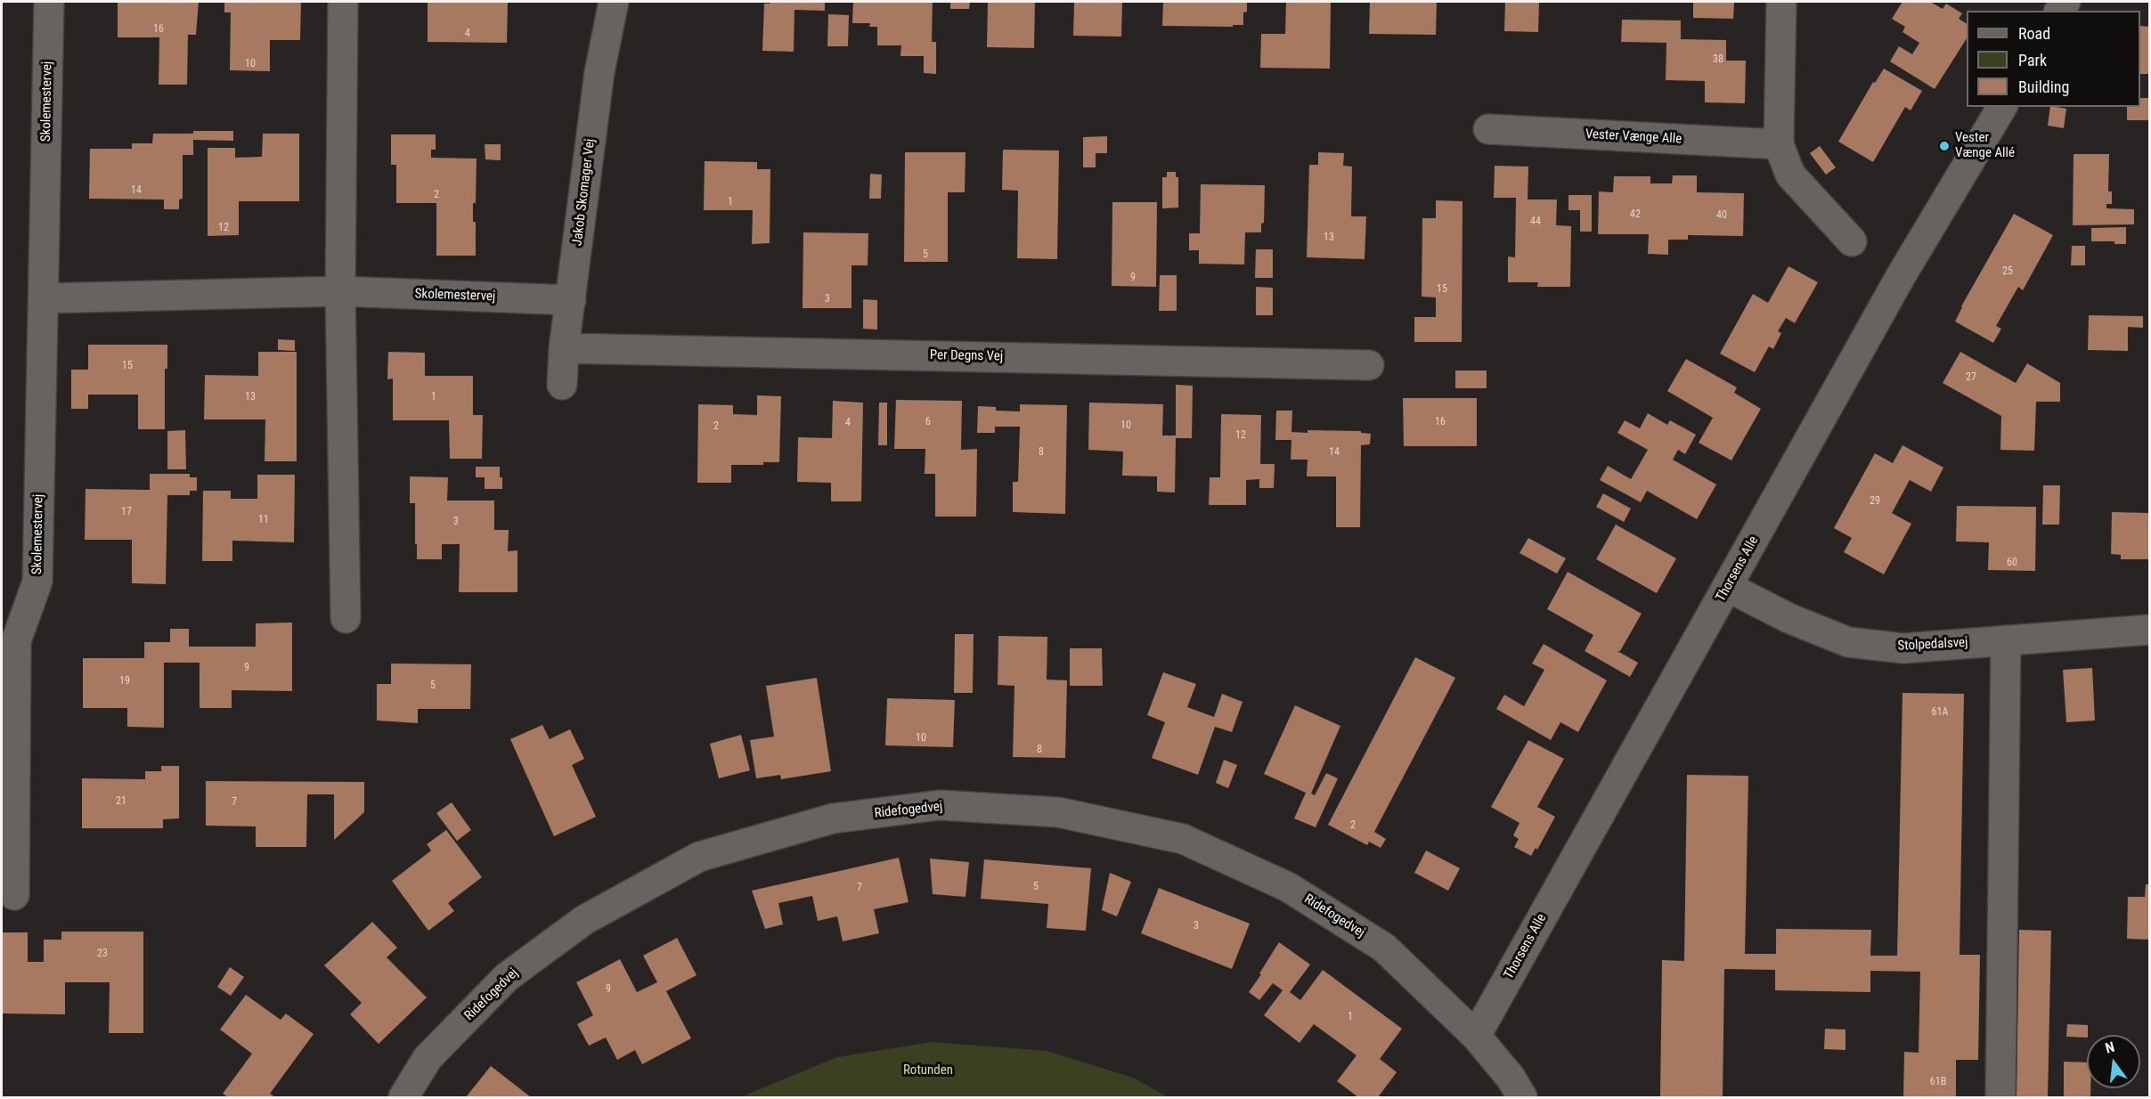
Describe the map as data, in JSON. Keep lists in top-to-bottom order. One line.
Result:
{"streets":{"street":["Skolemestervej","Vester Vænge Alle","Jakob Skomager Vej","Per Degns Vej","Thorsens Alle","Stolpedalsvej","Ridefogedvej"]},"crossings":[["Skolemestervej","Jakob Skomager Vej"],["Jakob Skomager Vej","Per Degns Vej"],["Thorsens Alle","Stolpedalsvej"],["Thorsens Alle","Ridefogedvej"]],"parks":["Rotunden"],"places":["Vester Vænge Allé"],"house_numbers":["16","4","38","10","14","2","1","42","40","44","12","13","5","25","9","15","3","15","27","13","1","6","16","4","10","2","12","8","14","29","17","11","3","60","9","19","5","61A","10","8","21","7","2","5","7","3","23","9","1","61B"],"legend":["Road","Park","Building"],"north":"top"}
